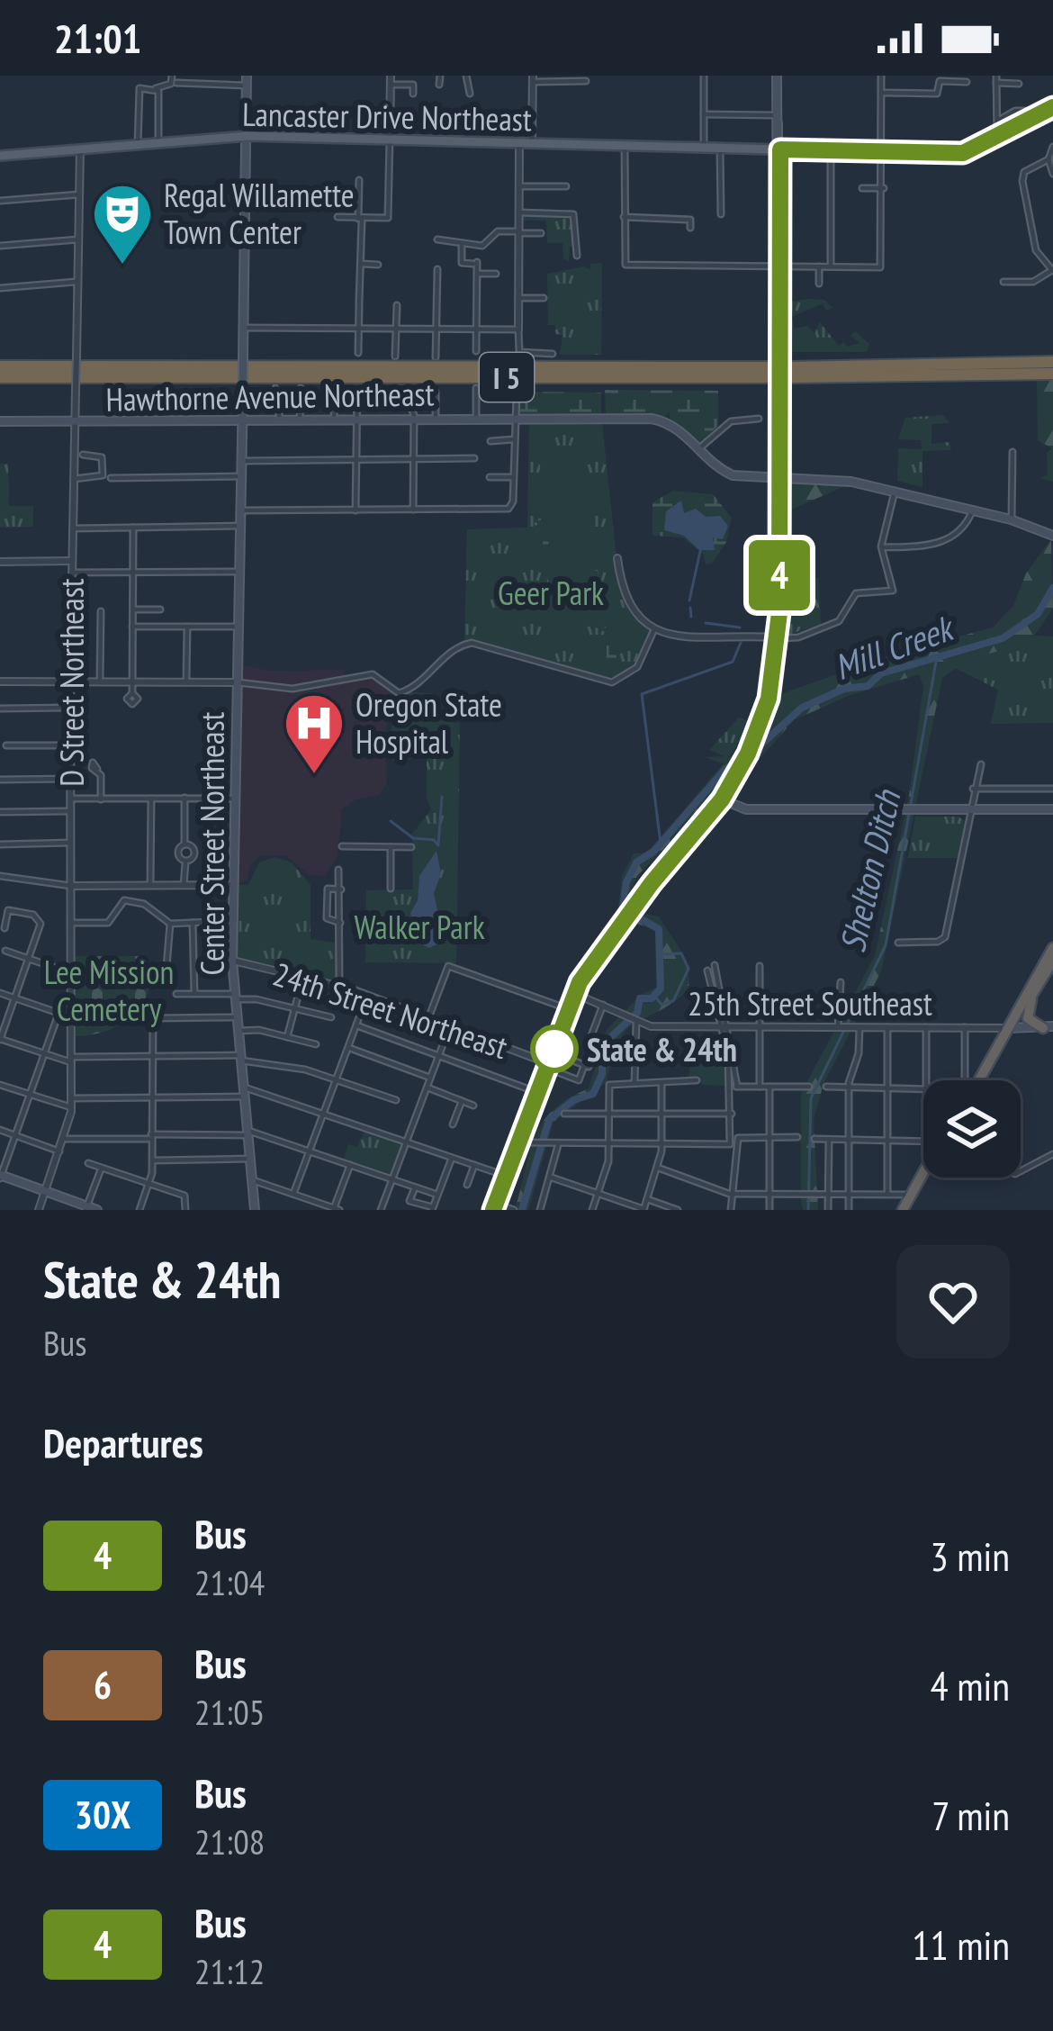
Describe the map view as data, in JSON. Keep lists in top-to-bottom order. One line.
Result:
{"streets":{"highway":["I 5"],"main road":["Lancaster Drive Northeast","Hawthorne Avenue Northeast","Center Street Northeast","25th Street Southeast"],"street":["D Street Northeast","24th Street Northeast"]},"crossings":[["Lancaster Drive Northeast","D Street Northeast"],["Lancaster Drive Northeast","Center Street Northeast"],["Hawthorne Avenue Northeast","D Street Northeast"],["Hawthorne Avenue Northeast","Center Street Northeast"],["Center Street Northeast","24th Street Northeast"]],"water":["Mill Creek","Shelton Ditch"],"parks":["Geer Park","Walker Park","Lee Mission Cemetery"],"places":{"theatre":["Regal Willamette Town Center"],"hospital":["Oregon State Hospital"],"other":["State & 24th"]},"lines":["bus line 4"],"page":{"status":"21:01","on_map":"4","heading":[["State & 24th","Bus"],"Departures"],"list":[{"mark":"4","name":"Bus","note":"21:04","value":"3 min"},{"mark":"6","name":"Bus","note":"21:05","value":"4 min"},{"mark":"30X","name":"Bus","note":"21:08","value":"7 min"},{"mark":"4","name":"Bus","note":"21:12","value":"11 min"}]}}
